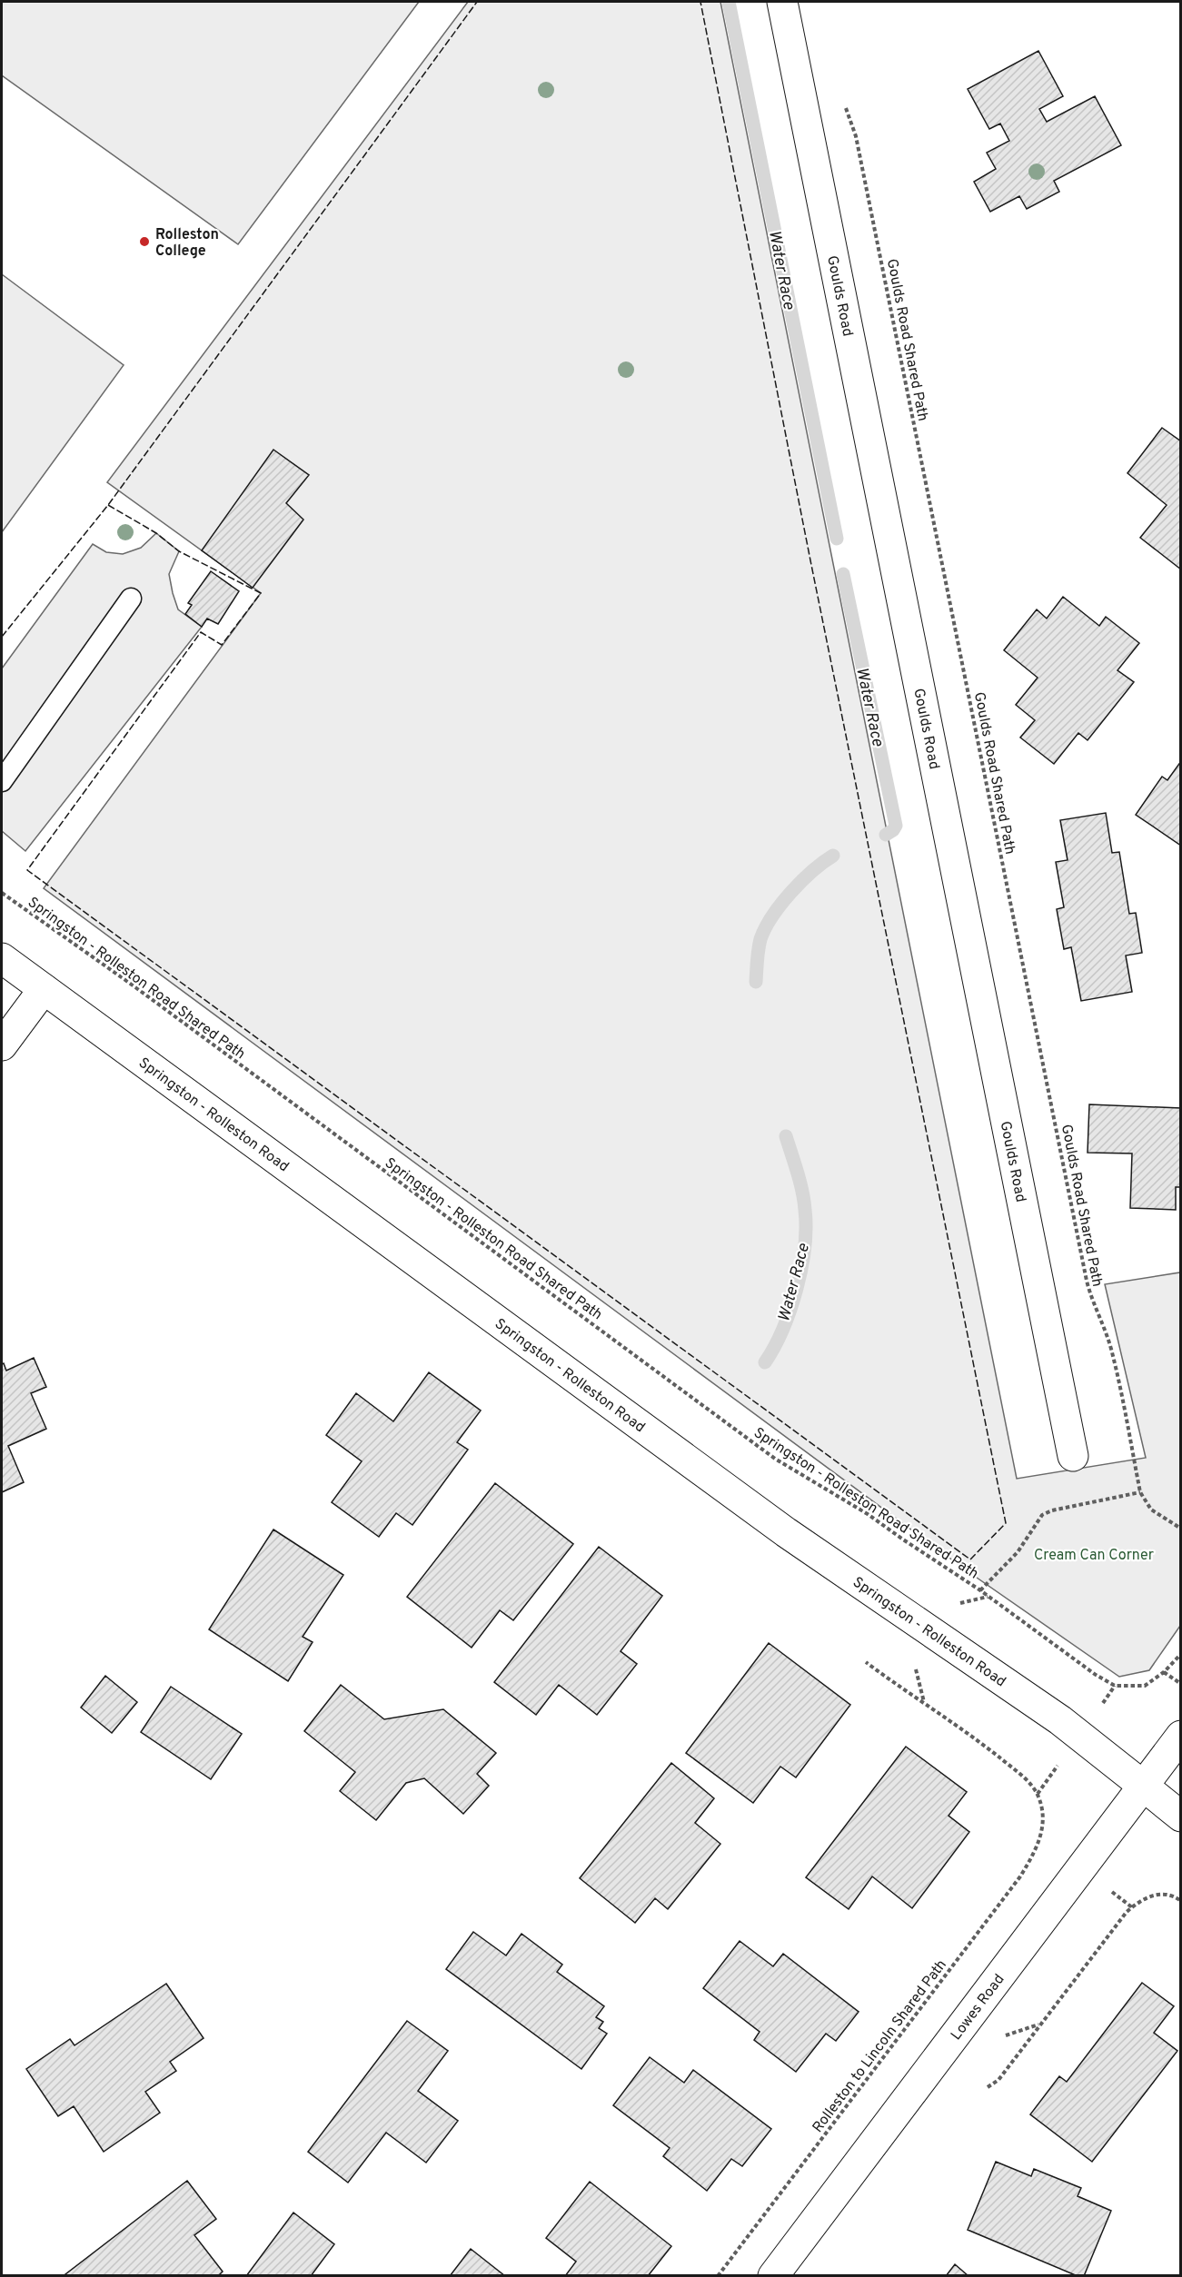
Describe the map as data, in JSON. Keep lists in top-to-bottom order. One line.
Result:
{"streets":{"main road":["Goulds Road","Springston - Rolleston Road","Lowes Road"],"path":["Goulds Road Shared Path","Springston - Rolleston Road Shared Path","Rolleston to Lincoln Shared Path"]},"crossings":[["Goulds Road Shared Path","Springston - Rolleston Road Shared Path"],["Springston - Rolleston Road","Lowes Road"]],"water":["Water Race"],"parks":["Cream Can Corner"],"places":["Rolleston College"]}
